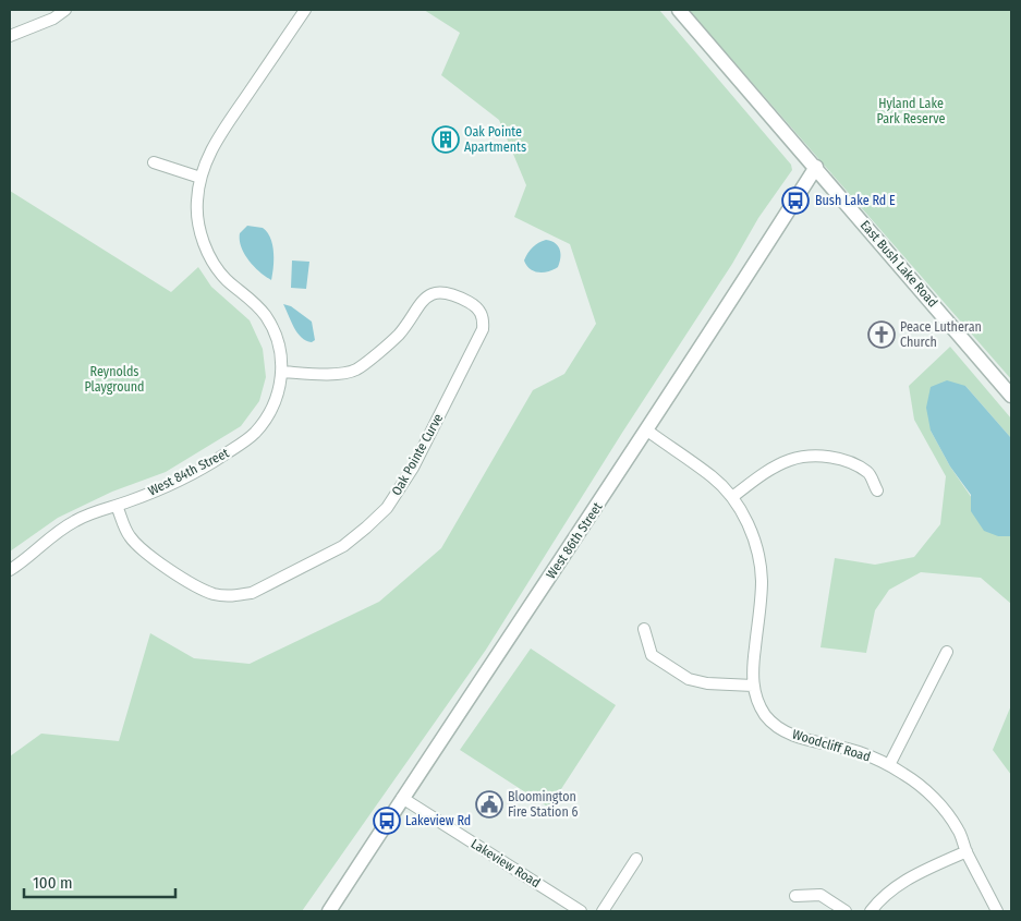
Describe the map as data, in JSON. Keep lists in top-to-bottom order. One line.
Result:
{"streets":{"street":["East Bush Lake Road","Oak Pointe Curve","West 84th Street","West 86th Street","Woodcliff Road","Lakeview Road"]},"crossings":[["East Bush Lake Road","West 86th Street"],["Oak Pointe Curve","West 84th Street"],["West 86th Street","Woodcliff Road"],["West 86th Street","Lakeview Road"]],"parks":["Hyland Lake Park Reserve","Reynolds Playground"],"places":{"building":["Oak Pointe Apartments"],"bus stop":["Bush Lake Rd E","Lakeview Rd"],"church":["Peace Lutheran Church"],"public building":["Bloomington Fire Station 6"]},"scale_bar":"100 m"}
